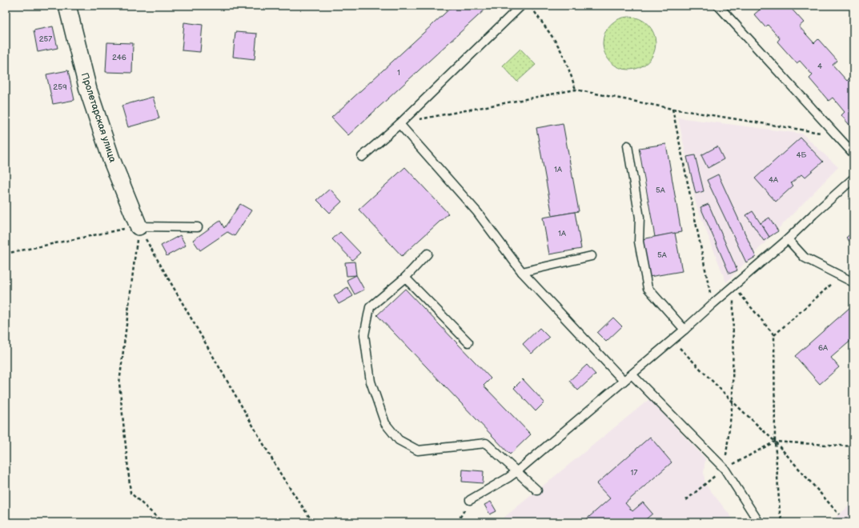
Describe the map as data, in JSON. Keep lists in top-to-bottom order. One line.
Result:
{"streets":{"street":["Пролетарская улица"]},"house_numbers":["257","246","4","1","259","4Б","1А","4А","5А","1А","5А","6А","17"]}
